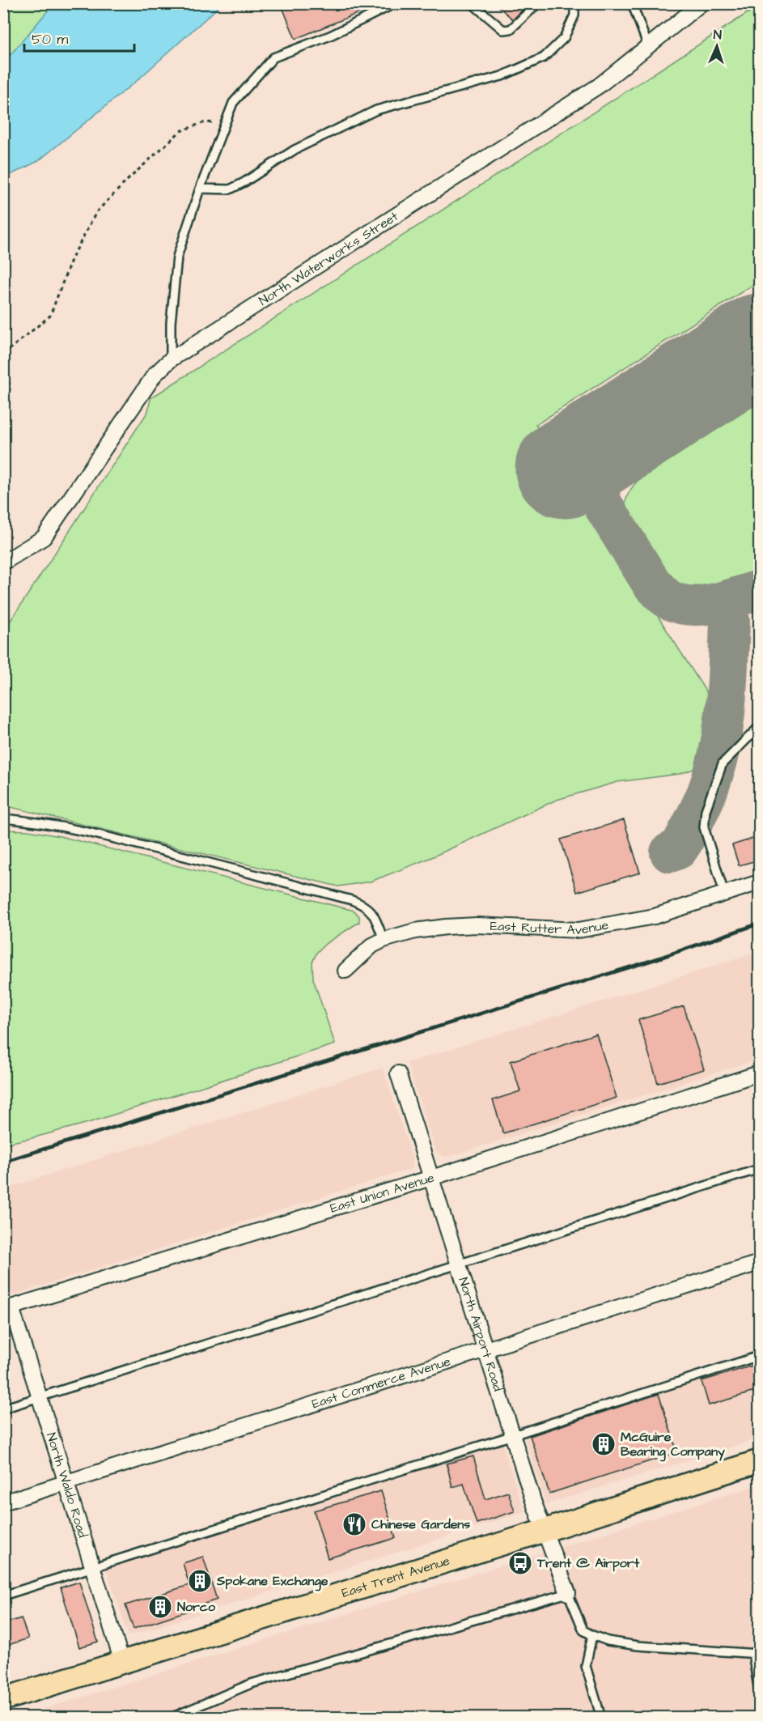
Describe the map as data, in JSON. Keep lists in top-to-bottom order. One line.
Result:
{"streets":{"main road":["East Trent Avenue"],"street":["North Waterworks Street","East Rutter Avenue","East Union Avenue","North Airport Road","East Commerce Avenue","North Waldo Road"]},"crossings":[["East Union Avenue","North Airport Road"],["East Union Avenue","North Waldo Road"],["North Airport Road","East Commerce Avenue"],["North Airport Road","East Trent Avenue"],["East Commerce Avenue","North Waldo Road"],["North Waldo Road","East Trent Avenue"]],"places":{"building":["McGuire Bearing Company","Spokane Exchange","Norco"],"restaurant":["Chinese Gardens"],"bus stop":["Trent @ Airport"]},"scale_bar":"50 m","north":"top"}
